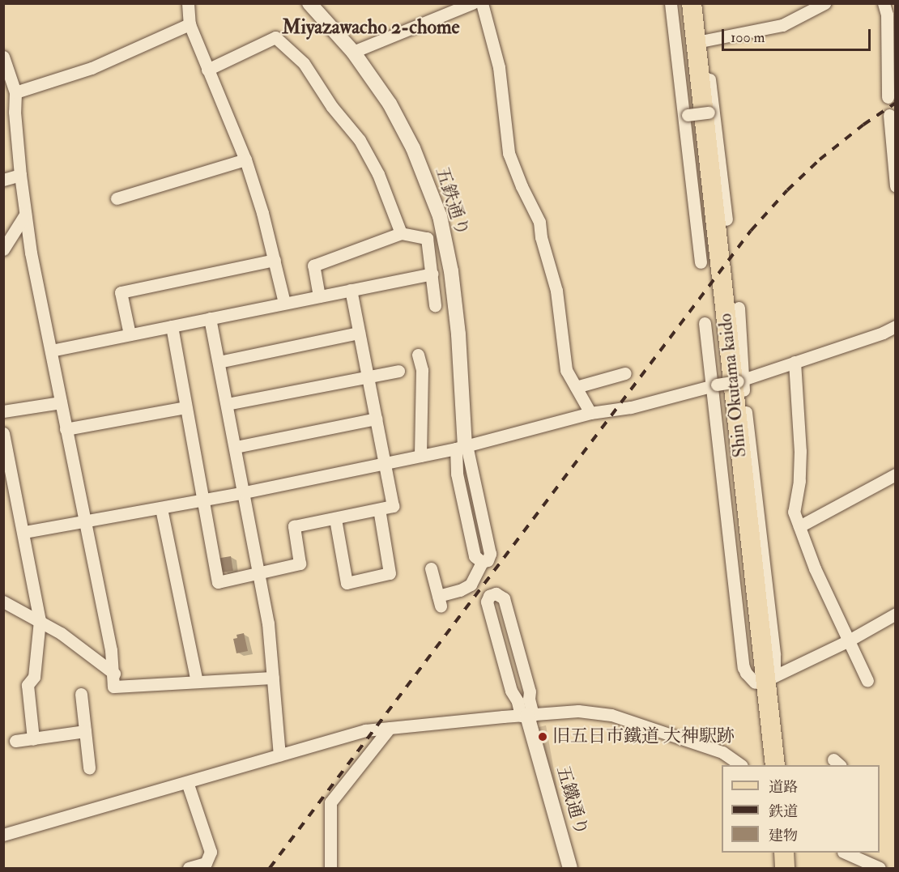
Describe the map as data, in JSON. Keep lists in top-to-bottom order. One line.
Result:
{"streets":{"main road":["Shin Okutama kaido"],"street":["五鉄通り","五鐵通り"]},"districts":["Miyazawacho 2-chome"],"places":["旧五日市鐵道 大神駅跡"],"legend":["道路","鉄道","建物"],"scale_bar":"100 m"}
